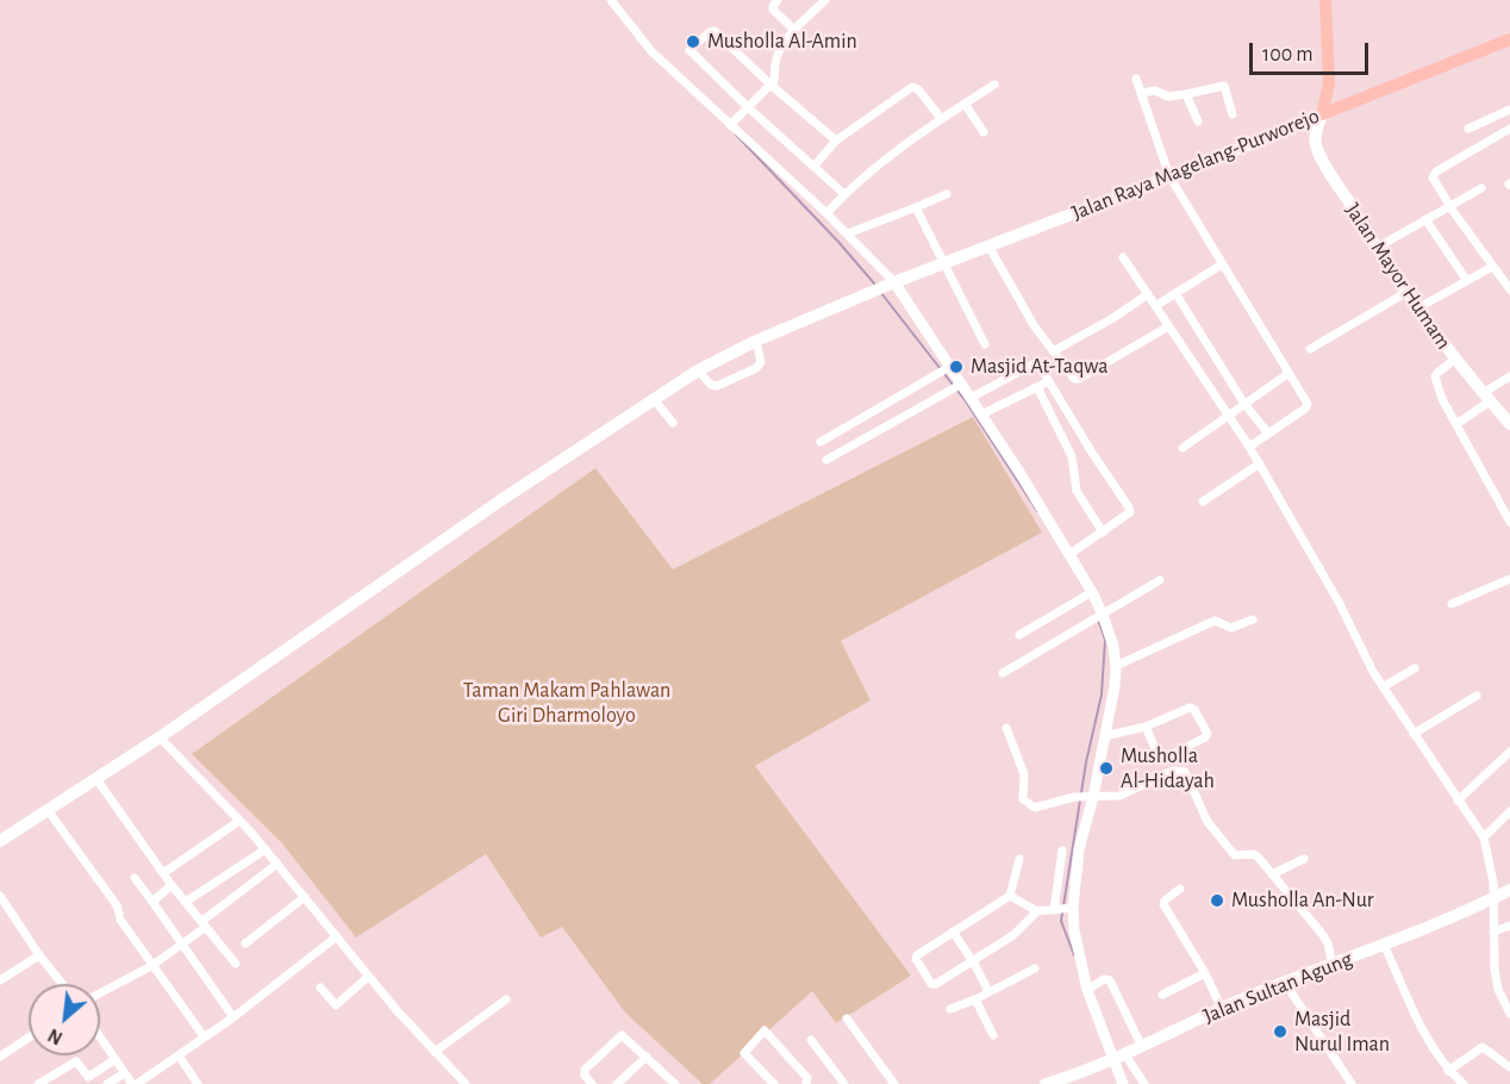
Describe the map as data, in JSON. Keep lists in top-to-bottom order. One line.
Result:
{"streets":{"main road":["Jalan Raya Magelang-Purworejo","Jalan Mayor Humam","Jalan Sultan Agung"]},"crossings":[["Jalan Raya Magelang-Purworejo","Jalan Mayor Humam"]],"parks":["Taman Makam Pahlawan Giri Dharmoloyo"],"places":["Musholla Al-Amin","Masjid At-Taqwa","Musholla Al-Hidayah","Musholla An-Nur","Masjid Nurul Iman"],"scale_bar":"100 m","north":"bottom left"}
